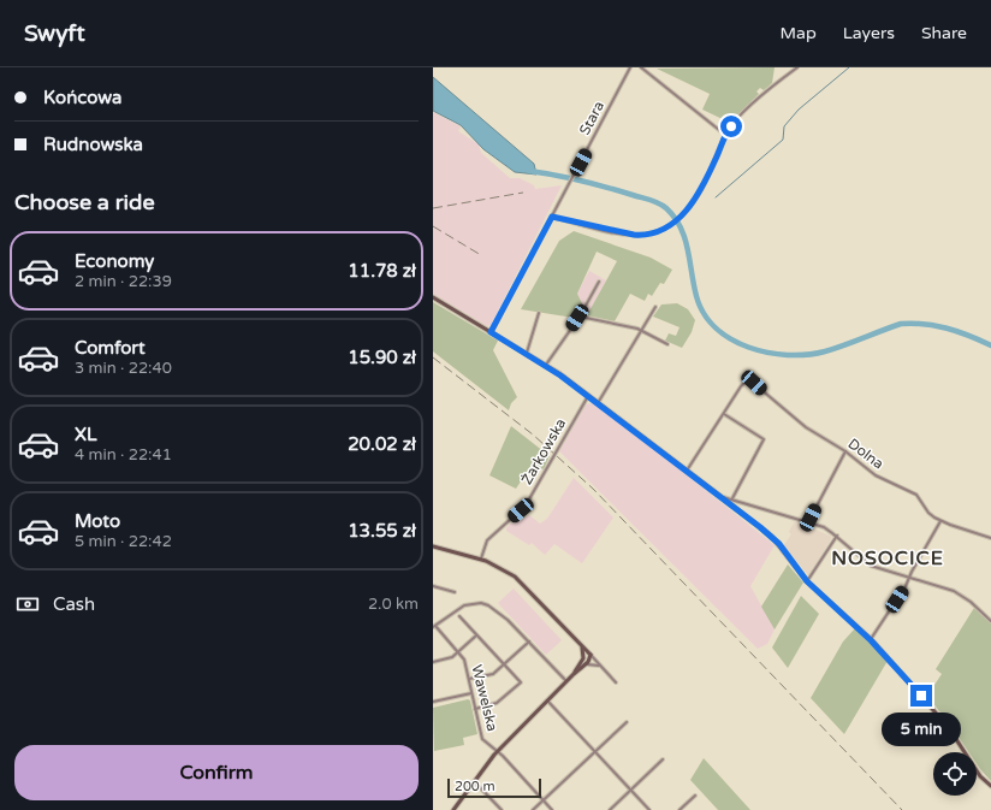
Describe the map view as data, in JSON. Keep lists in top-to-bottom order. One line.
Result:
{"streets":{"street":["Stara","Żarkowska","Dolna","Wawelska"]},"districts":["NOSOCICE"],"scale_bar":"200 m","page":{"header":"Swyft","nav":["Map","Layers","Share"],"banner":["Końcowa","Rudnowska"],"heading":"Choose a ride","list":[{"name":"Economy","note":"2 min · 22:39","value":"11.78 zł"},{"name":"Comfort","note":"3 min · 22:40","value":"15.90 zł"},{"name":"XL","note":"4 min · 22:41","value":"20.02 zł"},{"name":"Moto","note":"5 min · 22:42","value":"13.55 zł"}],"pay":["Cash","2.0 km"],"bubble":"5 min","buttons":"Confirm","scale":"200 m"}}
